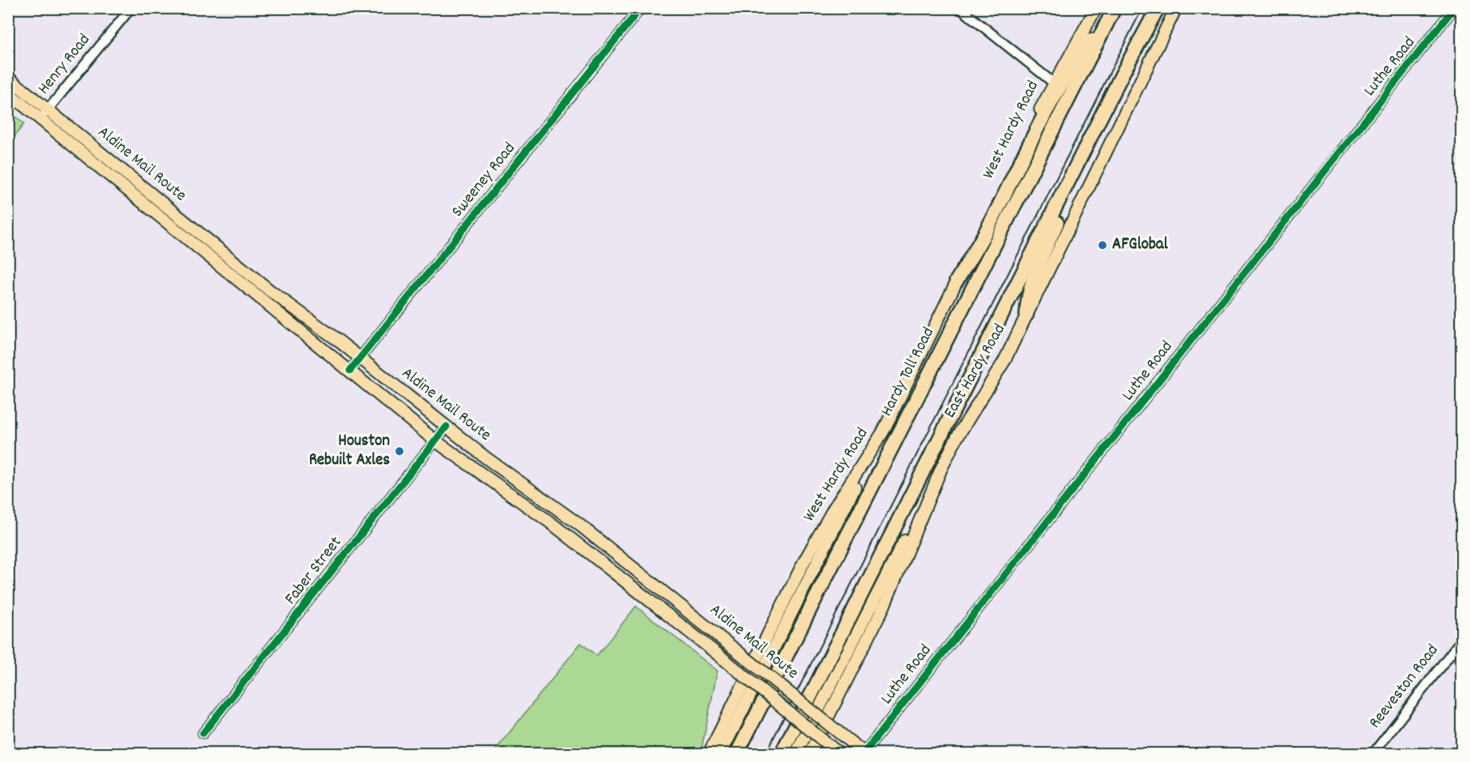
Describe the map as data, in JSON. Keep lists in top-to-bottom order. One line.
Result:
{"streets":{"highway":["Hardy Toll Road"],"main road":["West Hardy Road","Aldine Mail Route","East Hardy Road"],"street":["Henry Road","Luthe Road","Sweeney Road","Faber Street","Reeveston Road"]},"crossings":[["Henry Road","Aldine Mail Route"],["Luthe Road","Aldine Mail Route"],["Aldine Mail Route","Sweeney Road"],["Aldine Mail Route","Faber Street"]],"places":["AFGlobal","Houston Rebuilt Axles"]}
